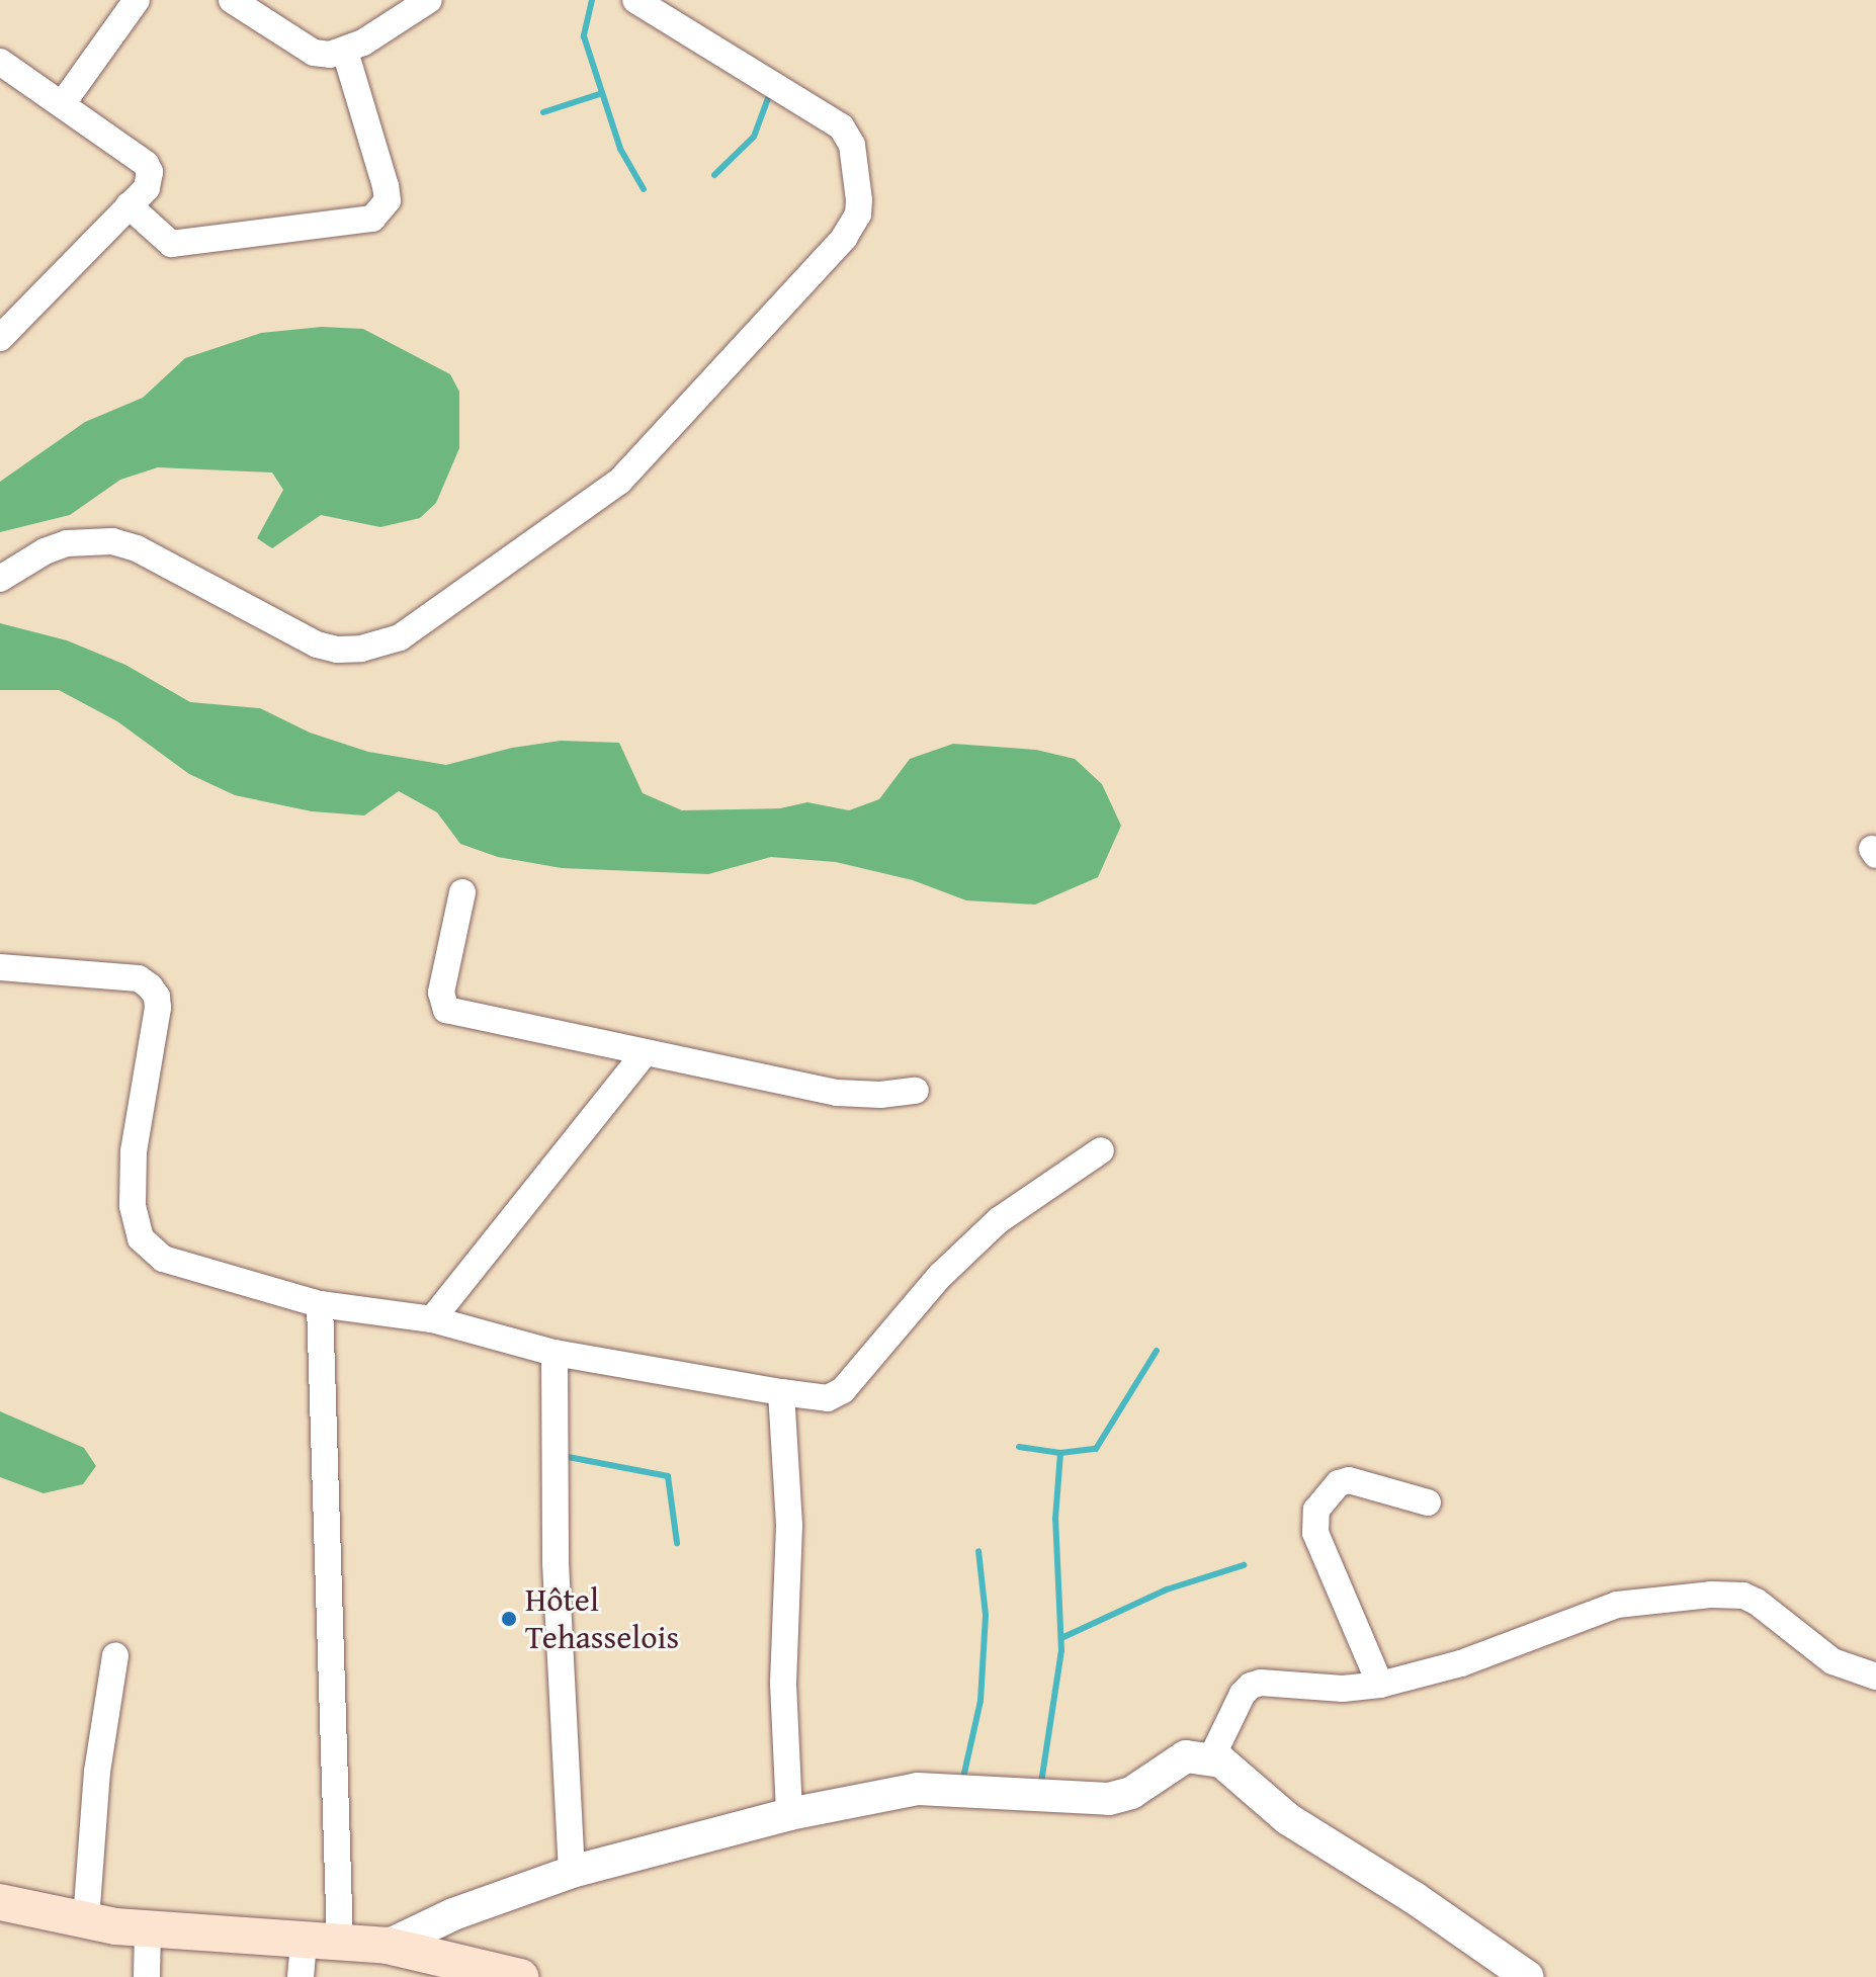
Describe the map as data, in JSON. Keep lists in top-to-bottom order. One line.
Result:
{"places":["Hôtel Tehasselois"]}
